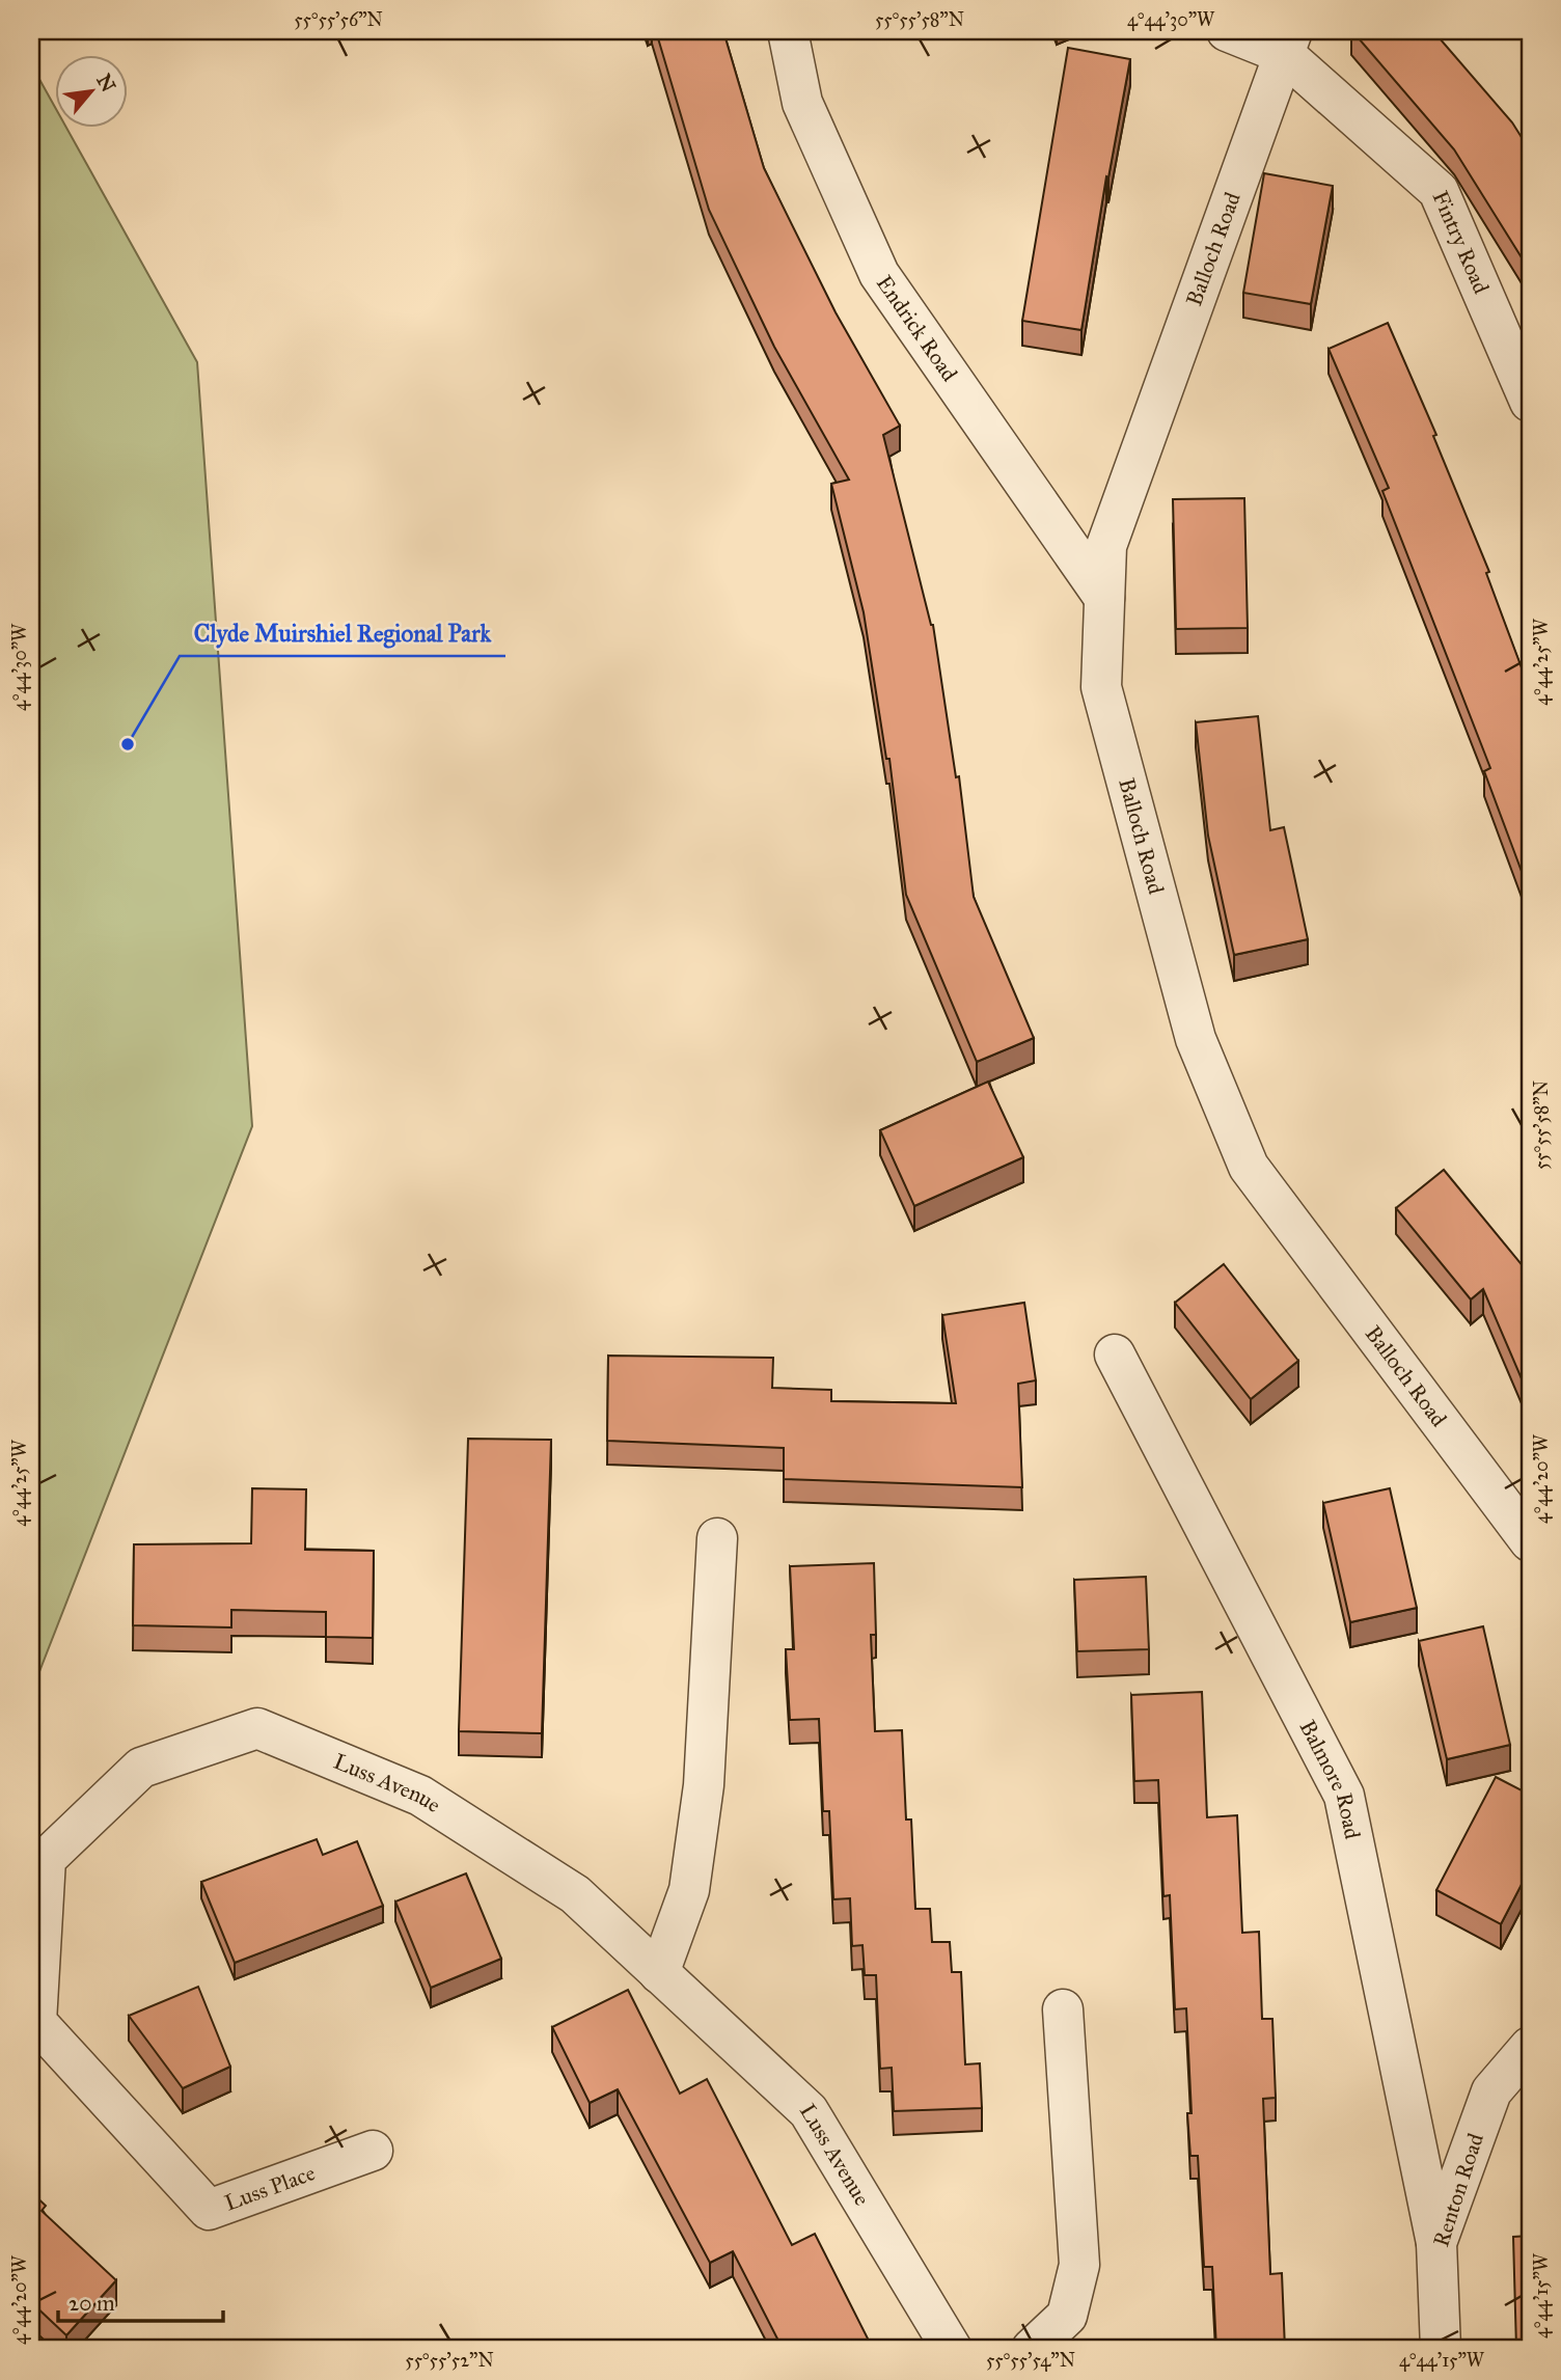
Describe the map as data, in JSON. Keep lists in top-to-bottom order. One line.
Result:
{"streets":{"street":["Fintry Road","Balloch Road","Endrick Road","Balmore Road","Luss Avenue","Luss Place","Renton Road"]},"crossings":[["Fintry Road","Balloch Road"],["Balloch Road","Endrick Road"],["Balmore Road","Renton Road"],["Luss Avenue","Luss Place"]],"places":["Clyde Muirshiel Regional Park"],"scale_bar":"20 m","north":"top right","coordinates":["55°55'56\"N","55°55'58\"N","4°44'30\"W","4°44'25\"W","4°44'20\"W","4°44'15\"W","55°55'52\"N","55°55'54\"N"]}
